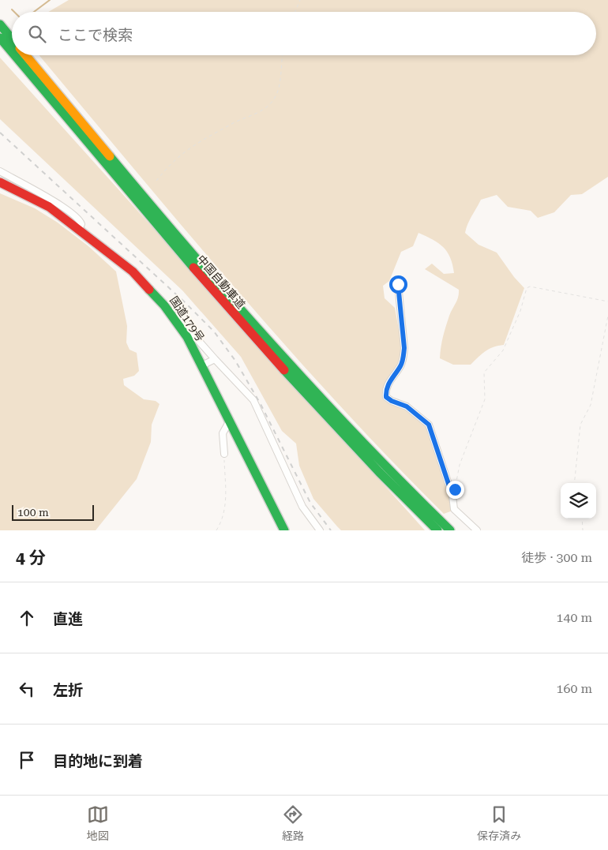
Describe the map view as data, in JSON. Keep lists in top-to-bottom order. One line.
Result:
{"streets":{"highway":["中国自動車道","国道179号"]},"scale_bar":"100 m","page":{"search":"ここで検索","scale":"100 m","heading":["4 分","徒歩 · 300 m"],"list":[["直進","140 m"],["左折","160 m"],"目的地に到着"],"nav":["地図","経路","保存済み"]}}
